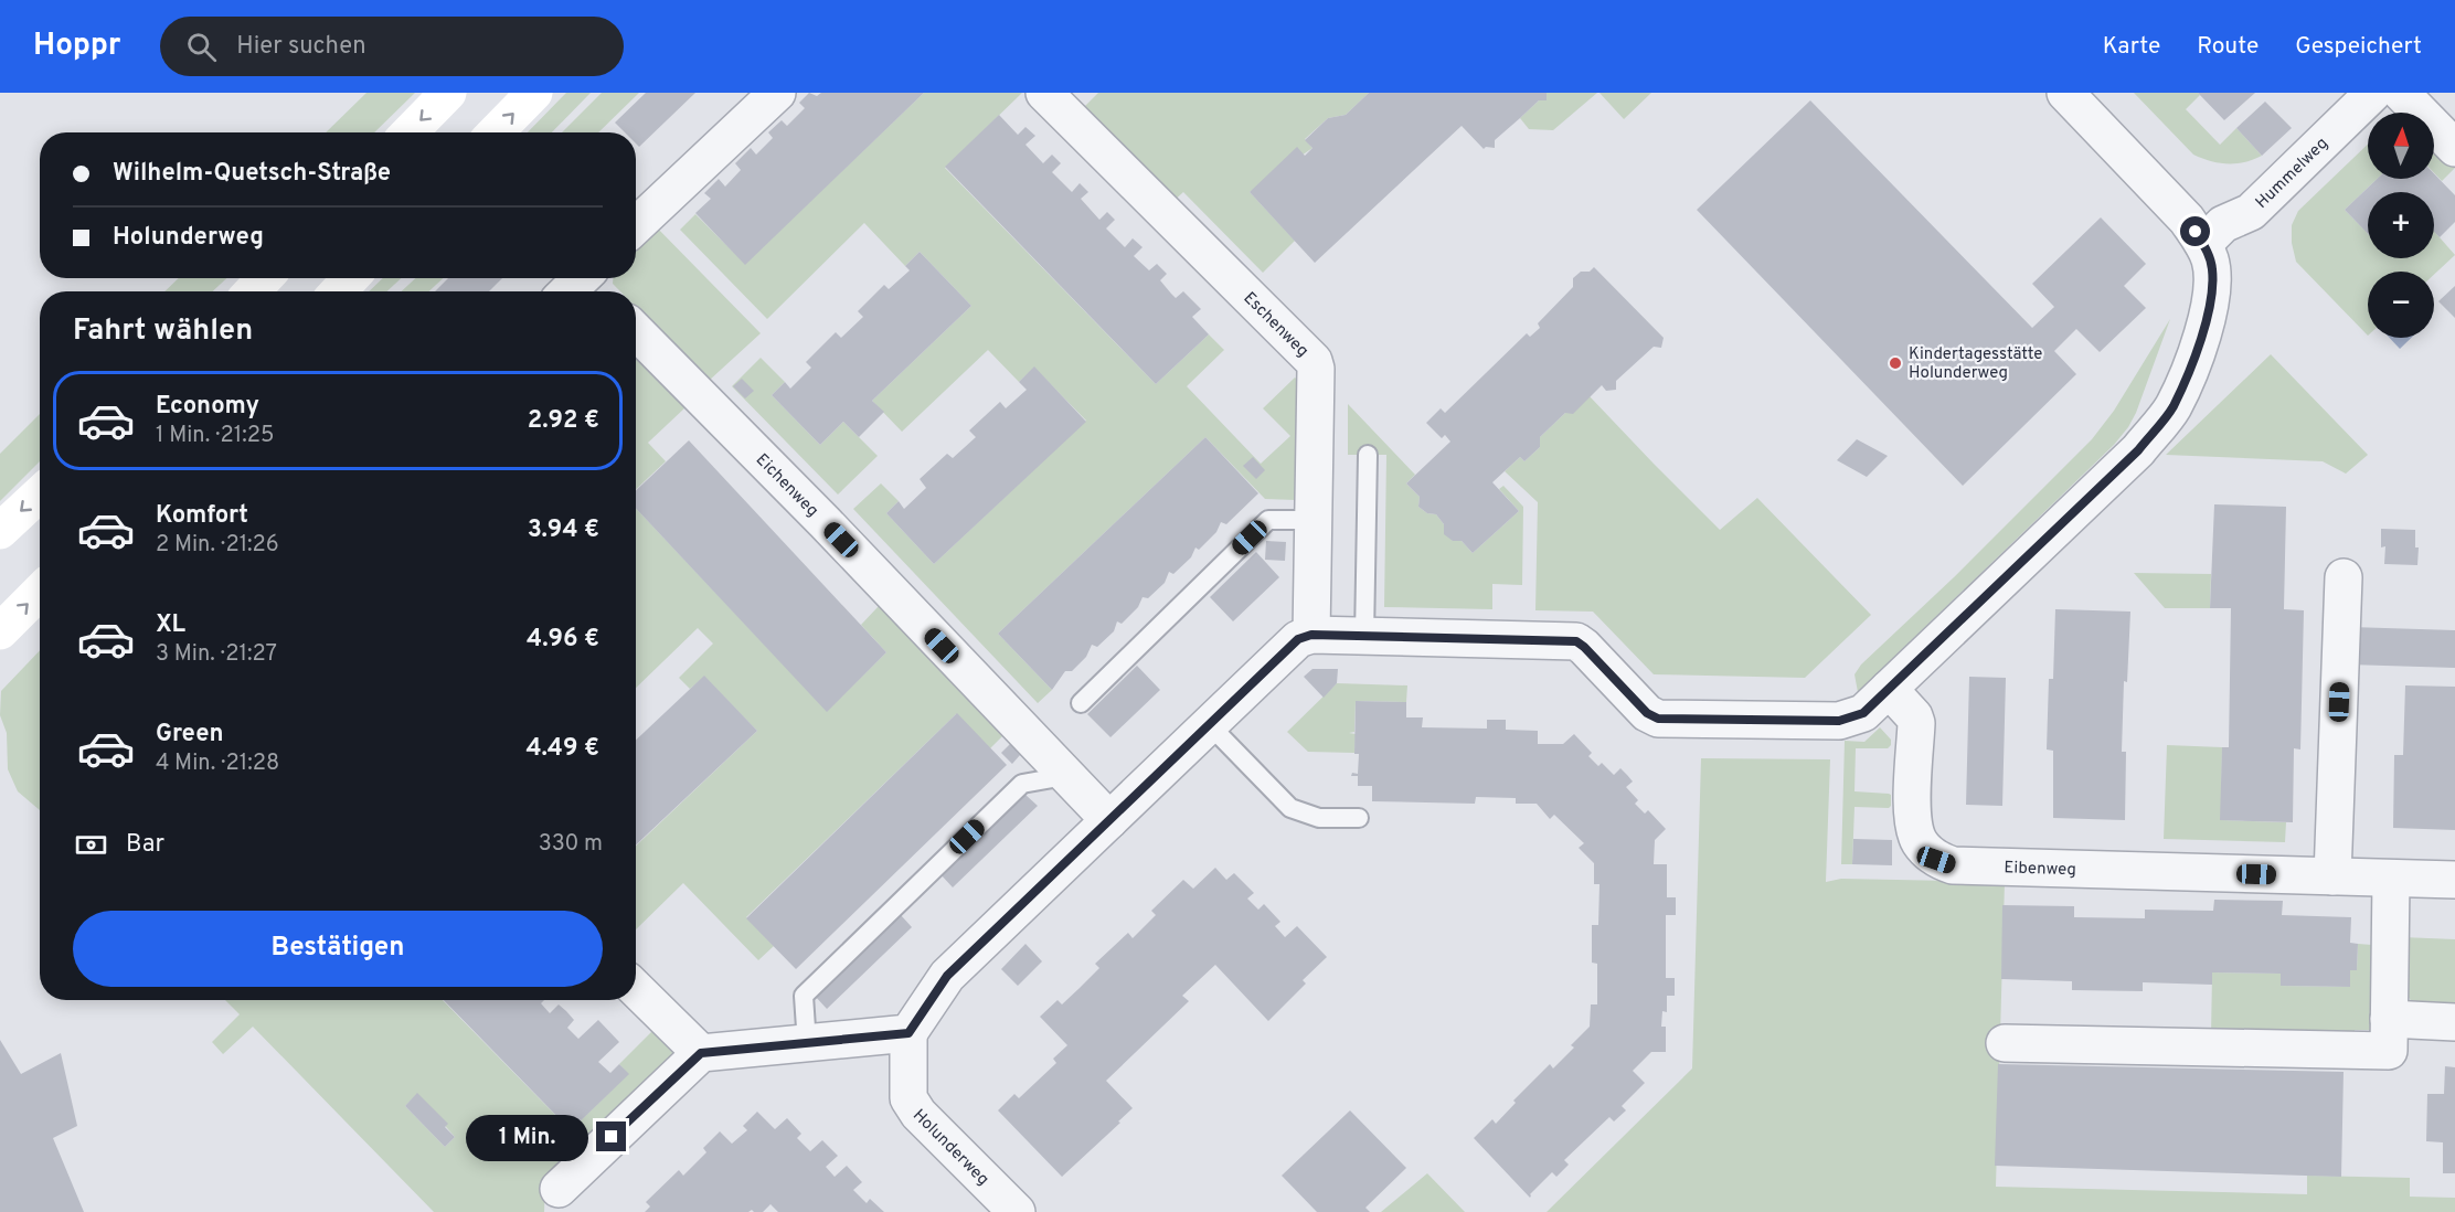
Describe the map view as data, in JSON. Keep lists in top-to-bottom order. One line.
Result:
{"streets":{"street":["Hummelweg","Eschenweg","Eichenweg","Eibenweg","Holunderweg"]},"places":["Kindertagesstätte Holunderweg"],"north":"top","page":{"header":"Hoppr","search":"Hier suchen","nav":["Karte","Route","Gespeichert"],"map_buttons":["+","−"],"banner":["Wilhelm-Quetsch-Straße","Holunderweg"],"heading":"Fahrt wählen","list":[{"name":"Economy","note":"1 Min. · 21:25","value":"2.92 €"},{"name":"Komfort","note":"2 Min. · 21:26","value":"3.94 €"},{"name":"XL","note":"3 Min. · 21:27","value":"4.96 €"},{"name":"Green","note":"4 Min. · 21:28","value":"4.49 €"}],"pay":["Bar","330 m"],"buttons":"Bestätigen","bubble":"1 Min."}}
